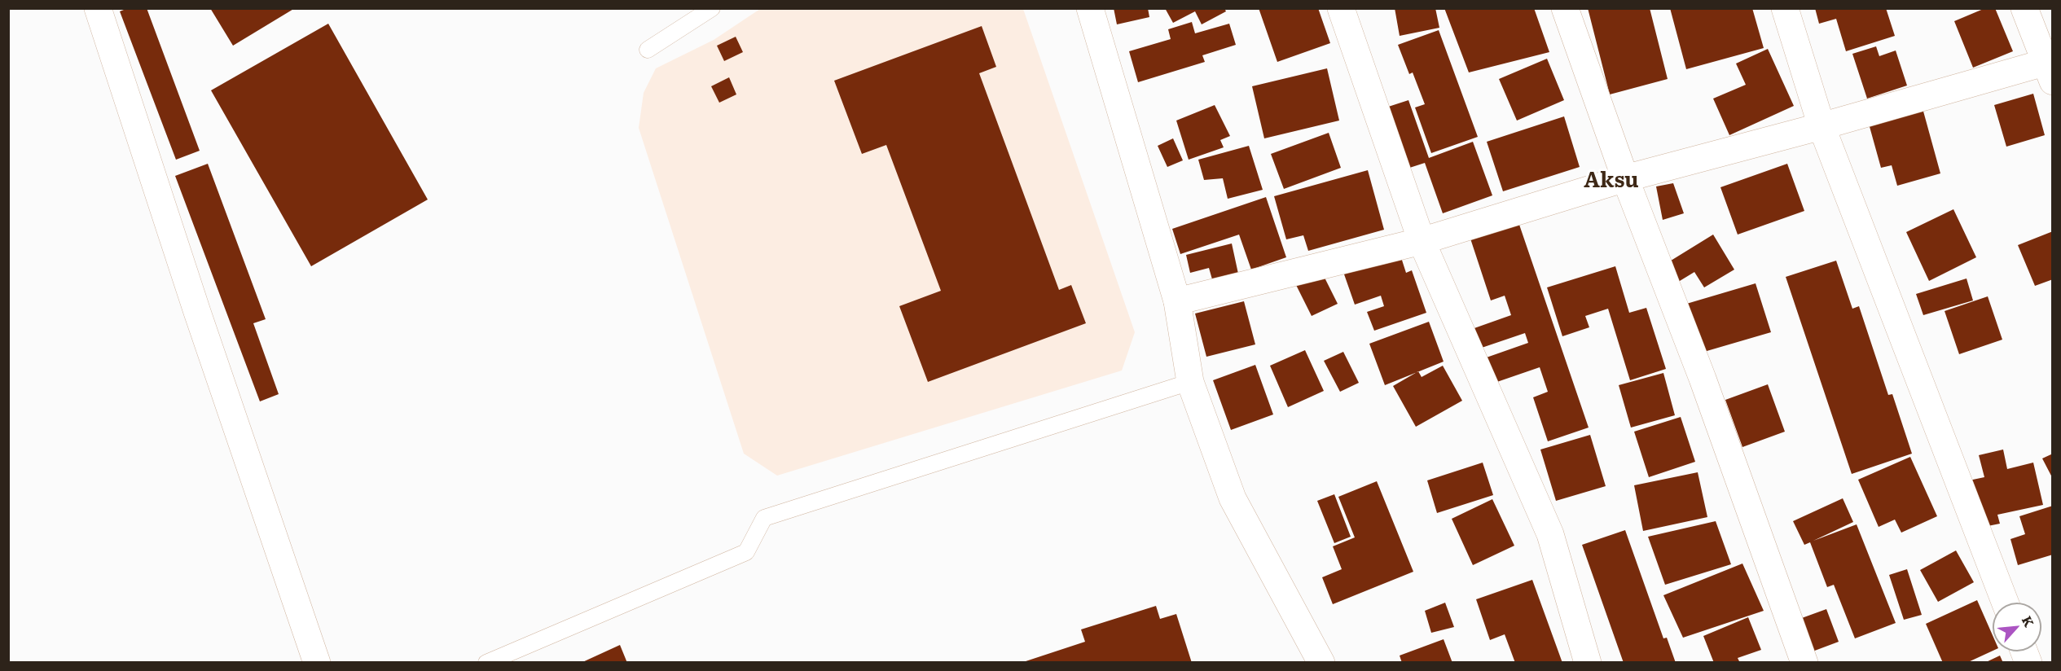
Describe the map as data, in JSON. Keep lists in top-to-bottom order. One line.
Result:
{"districts":["Aksu"],"north":"top right"}
